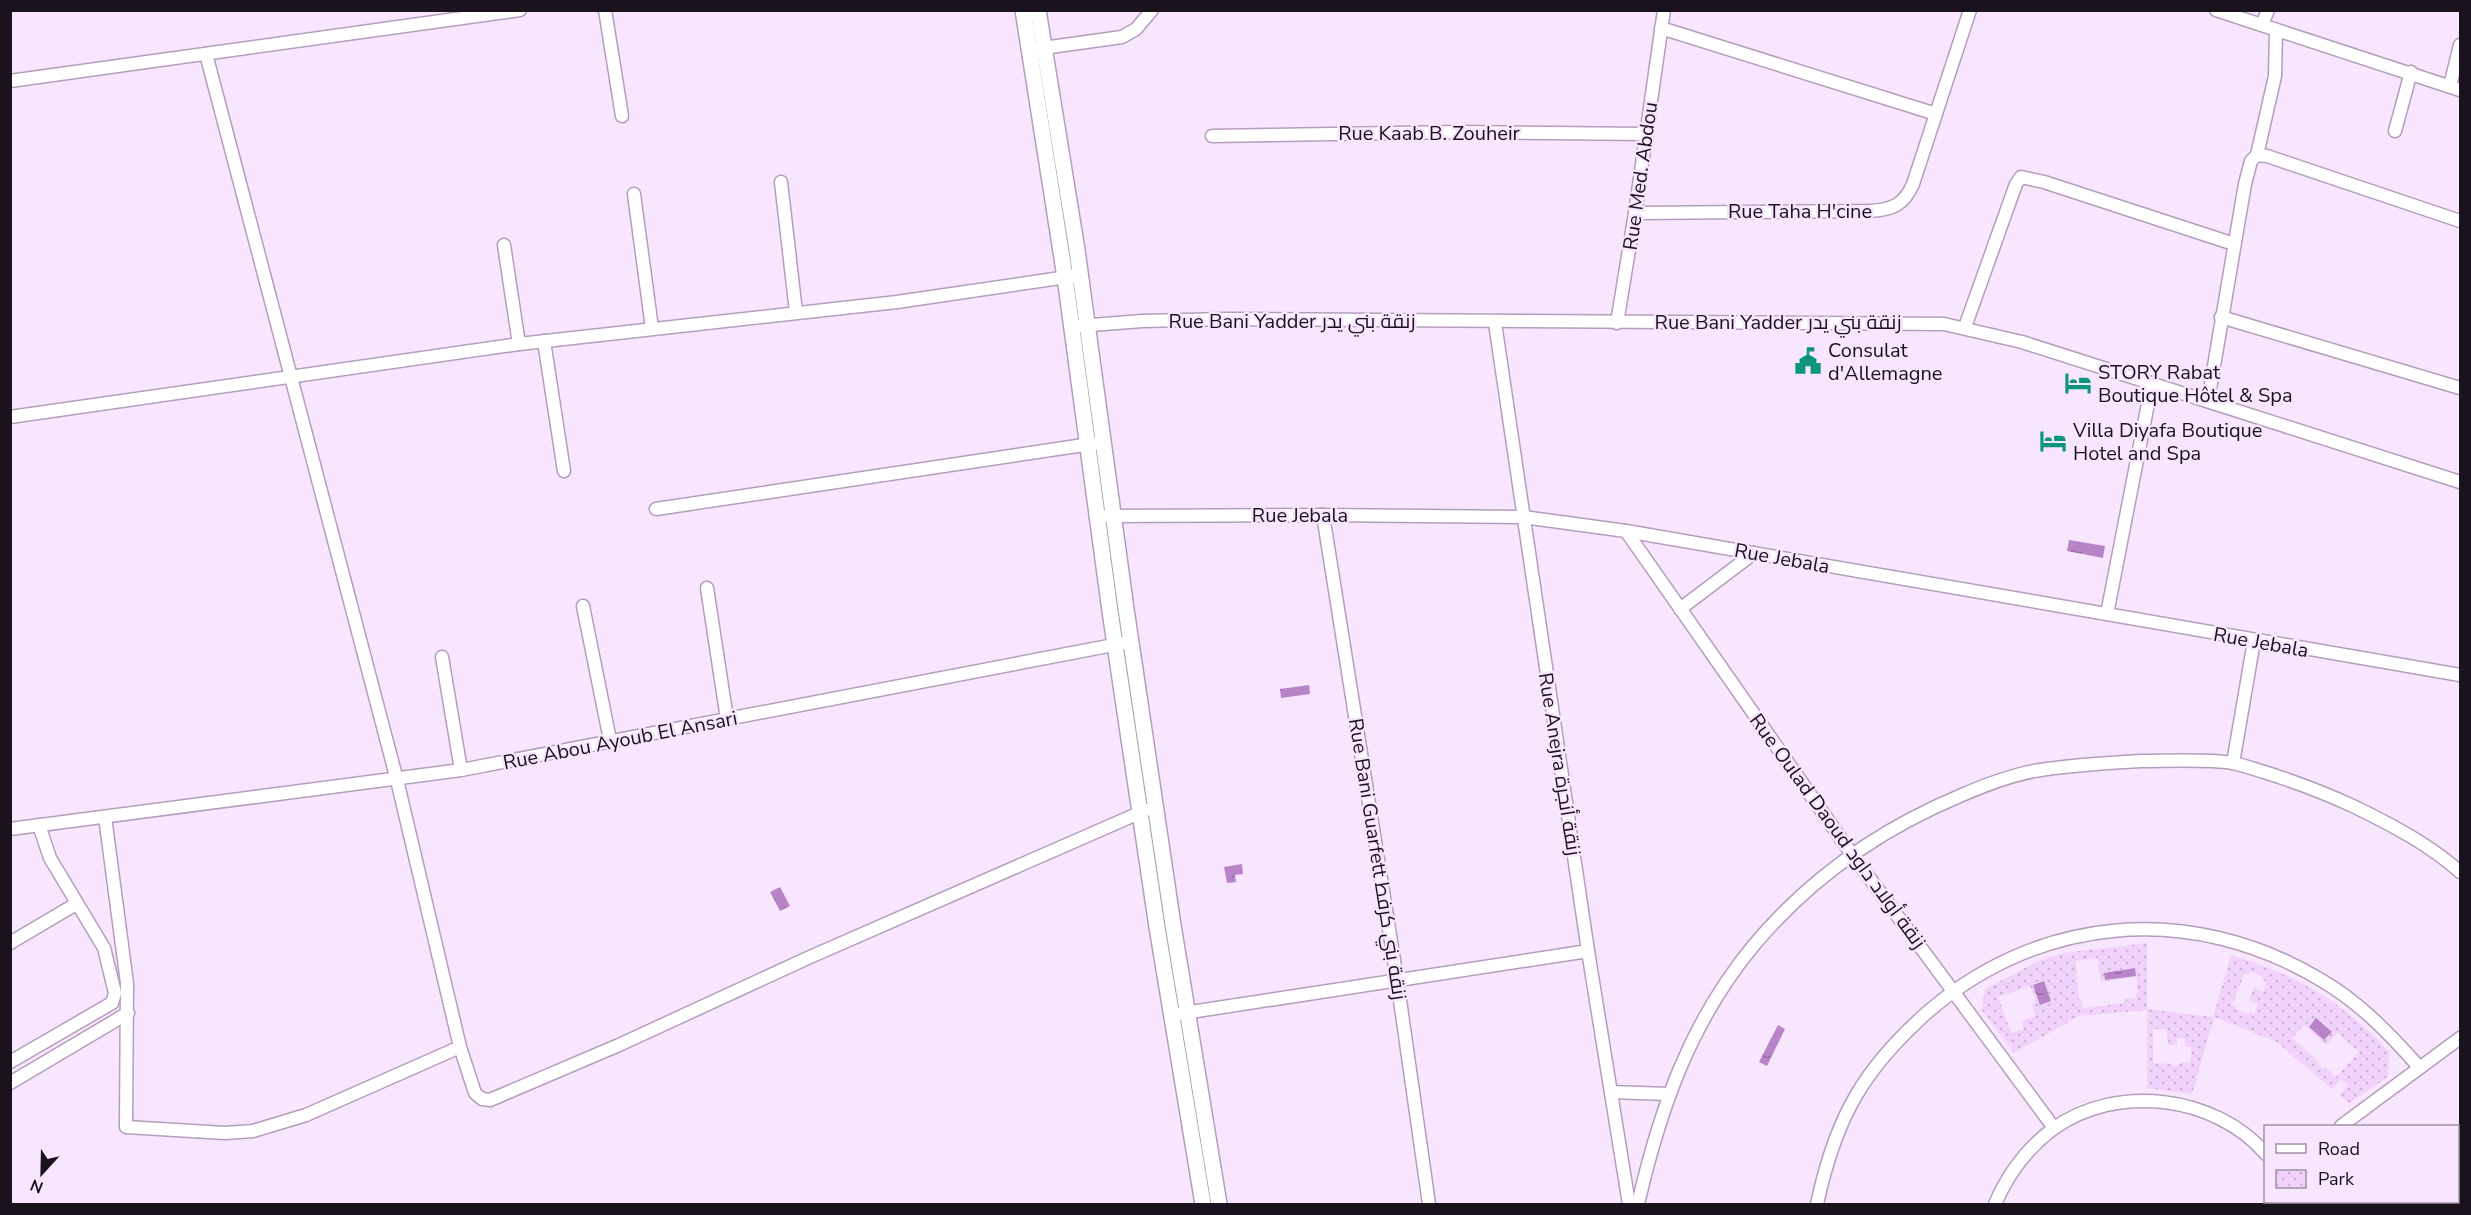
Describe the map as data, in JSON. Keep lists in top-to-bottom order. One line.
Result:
{"streets":{"street":["Rue Kaab B. Zouheir","Rue Med. Abdou","Rue Taha H'cine","Rue Bani Yadder زنقة بني يدر","Rue Jebala","Rue Abou Ayoub El Ansari","Rue Anejra زنقة أنجرة","Rue Oulad Daoud زنقة أولاد داود","Rue Bani Guarfett زنقة بني كرفط"]},"crossings":[["Rue Kaab B. Zouheir","Rue Med. Abdou"],["Rue Med. Abdou","Rue Taha H'cine"],["Rue Med. Abdou","Rue Bani Yadder زنقة بني يدر"],["Rue Bani Yadder زنقة بني يدر","Rue Anejra زنقة أنجرة"],["Rue Jebala","Rue Anejra زنقة أنجرة"],["Rue Jebala","Rue Oulad Daoud زنقة أولاد داود"],["Rue Jebala","Rue Bani Guarfett زنقة بني كرفط"]],"places":{"public building":["Consulat d'Allemagne"],"hotel":["STORY Rabat Boutique Hôtel & Spa","Villa Diyafa Boutique Hotel and Spa"]},"legend":["Road","Park"],"north":"bottom"}
